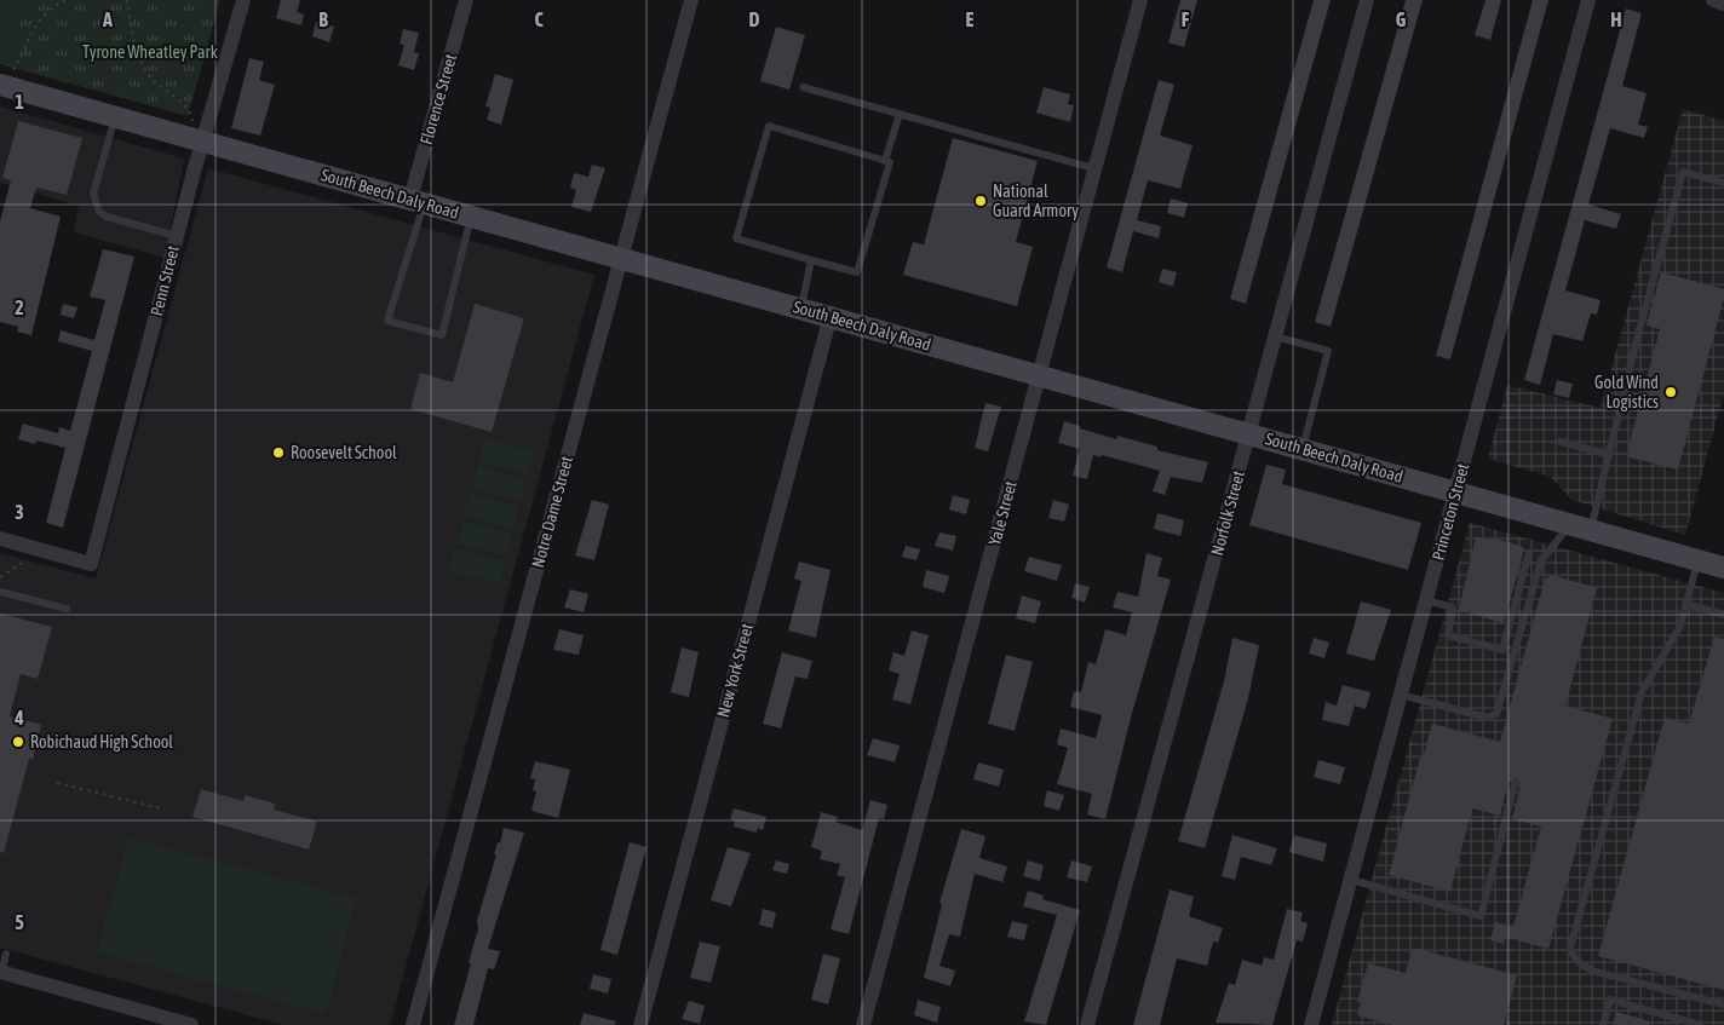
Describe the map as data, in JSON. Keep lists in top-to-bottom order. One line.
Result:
{"streets":{"main road":["South Beech Daly Road"],"street":["Florence Street","Penn Street","Notre Dame Street","Princeton Street","Yale Street","Norfolk Street","New York Street"]},"crossings":[["Florence Street","South Beech Daly Road"],["South Beech Daly Road","Penn Street"],["South Beech Daly Road","Notre Dame Street"],["South Beech Daly Road","Princeton Street"],["South Beech Daly Road","Yale Street"],["South Beech Daly Road","Norfolk Street"],["South Beech Daly Road","New York Street"]],"parks":["Tyrone Wheatley Park"],"places":["National Guard Armory","Gold Wind Logistics","Roosevelt School","Robichaud High School"],"grid":{"columns":["A","B","C","D","E","F","G","H"],"rows":["1","2","3","4","5"]}}
